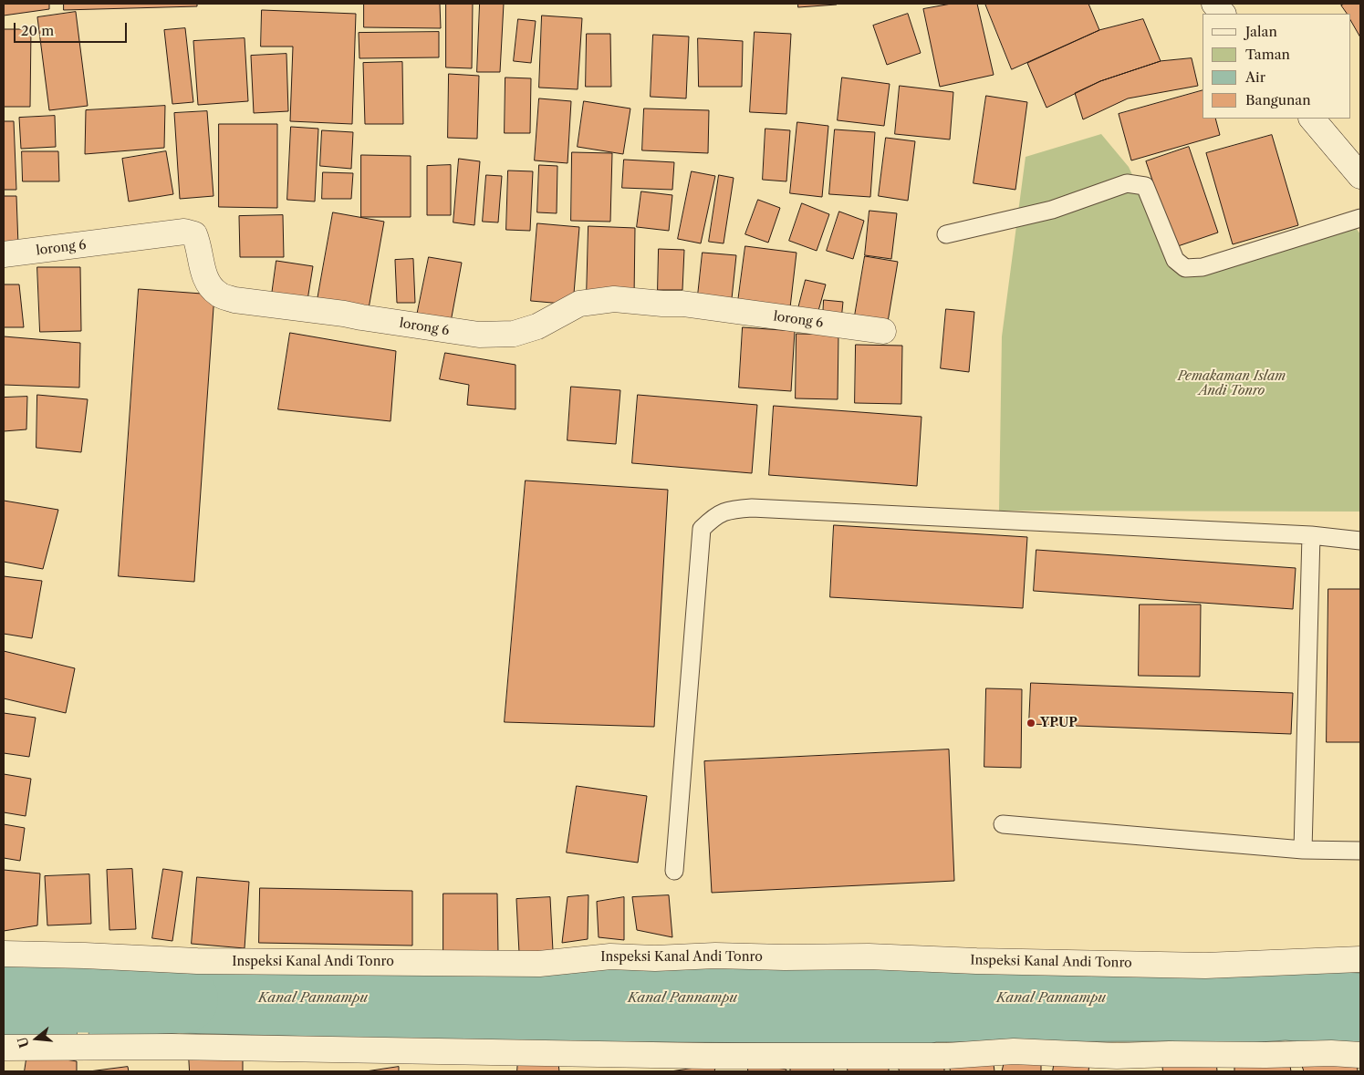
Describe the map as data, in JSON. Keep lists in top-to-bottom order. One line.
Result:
{"streets":{"street":["lorong 6","Inspeksi Kanal Andi Tonro"]},"water":["Kanal Pannampu"],"parks":["Pemakaman Islam Andi Tonro"],"places":["YPUP"],"legend":["Jalan","Taman","Air","Bangunan"],"scale_bar":"20 m","north":"left"}
